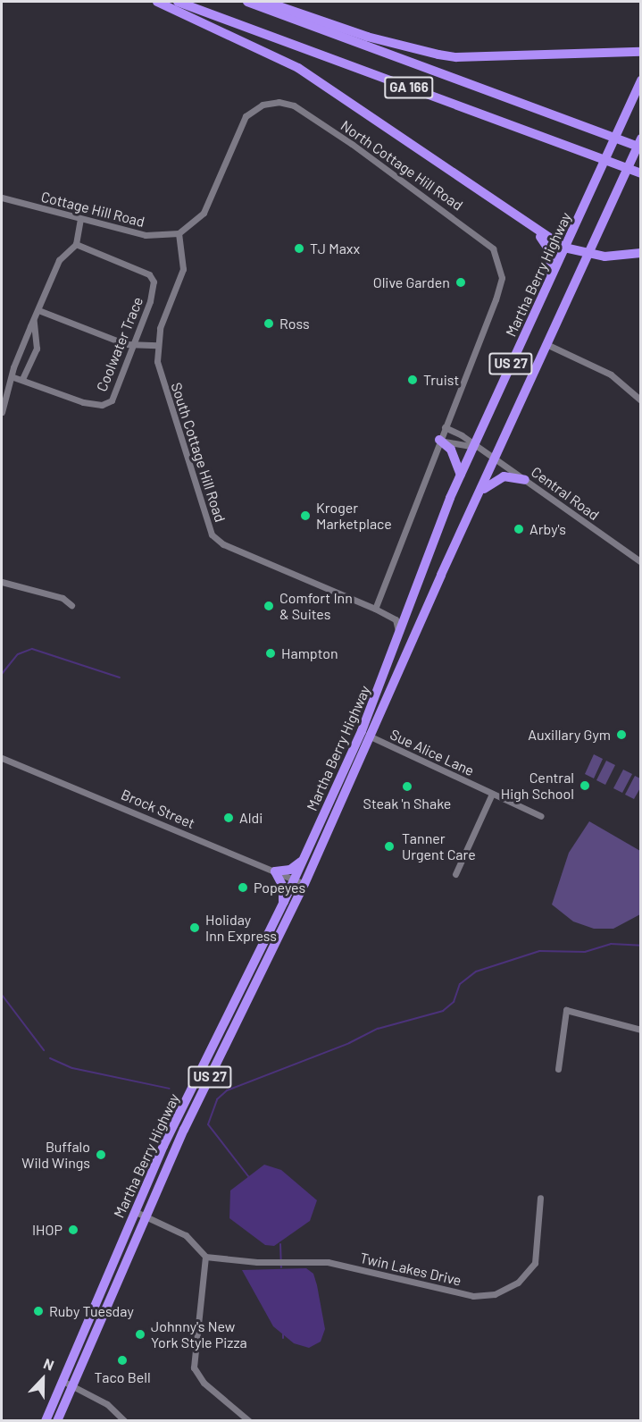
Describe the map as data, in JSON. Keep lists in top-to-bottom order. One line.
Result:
{"streets":{"highway":["GA 166","Martha Berry Highway","US 27"],"street":["North Cottage Hill Road","Cottage Hill Road","Coolwater Trace","South Cottage Hill Road","Central Road","Sue Alice Lane","Brock Street","Twin Lakes Drive"]},"crossings":[["North Cottage Hill Road","Cottage Hill Road"],["North Cottage Hill Road","South Cottage Hill Road"],["North Cottage Hill Road","Central Road"],["Cottage Hill Road","South Cottage Hill Road"],["Martha Berry Highway","Central Road"],["Martha Berry Highway","Sue Alice Lane"],["Martha Berry Highway","Brock Street"]],"places":["TJ Maxx","Olive Garden","Ross","Truist","Kroger Marketplace","Arby's","Comfort Inn & Suites","Hampton","Auxillary Gym","Central High School","Steak 'n Shake","Aldi","Tanner Urgent Care","Popeyes","Holiday Inn Express","Buffalo Wild Wings","IHOP","Ruby Tuesday","Johnny's New York Style Pizza","Taco Bell"],"north":"top"}
